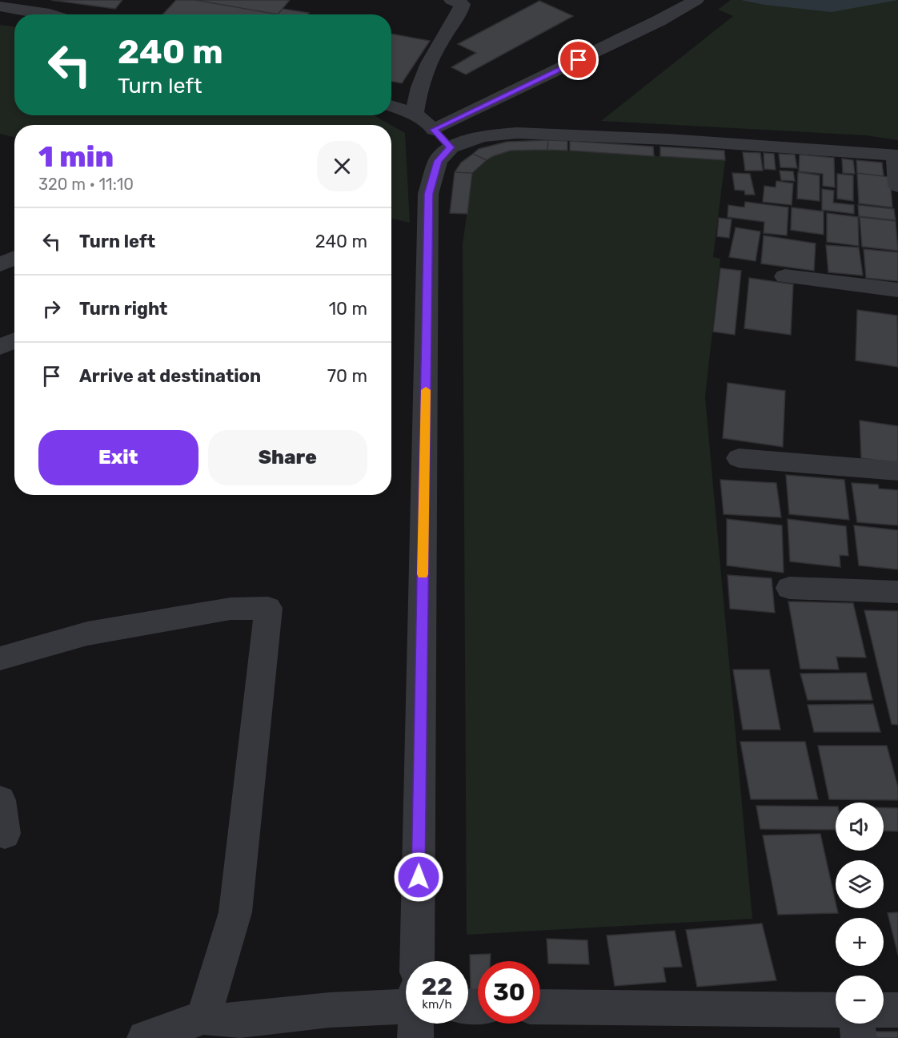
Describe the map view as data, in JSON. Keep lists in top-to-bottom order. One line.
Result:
{"page":{"turn":["240 m","Turn left"],"heading":["1 min","320 m · 11:10"],"list":[{"name":"Turn left","value":"240 m"},{"name":"Turn right","value":"10 m"},{"name":"Arrive at destination","value":"70 m"}],"buttons":["Exit","Share"],"map_buttons":["+","−"],"speed":"22 km/h","limit":"30"}}
